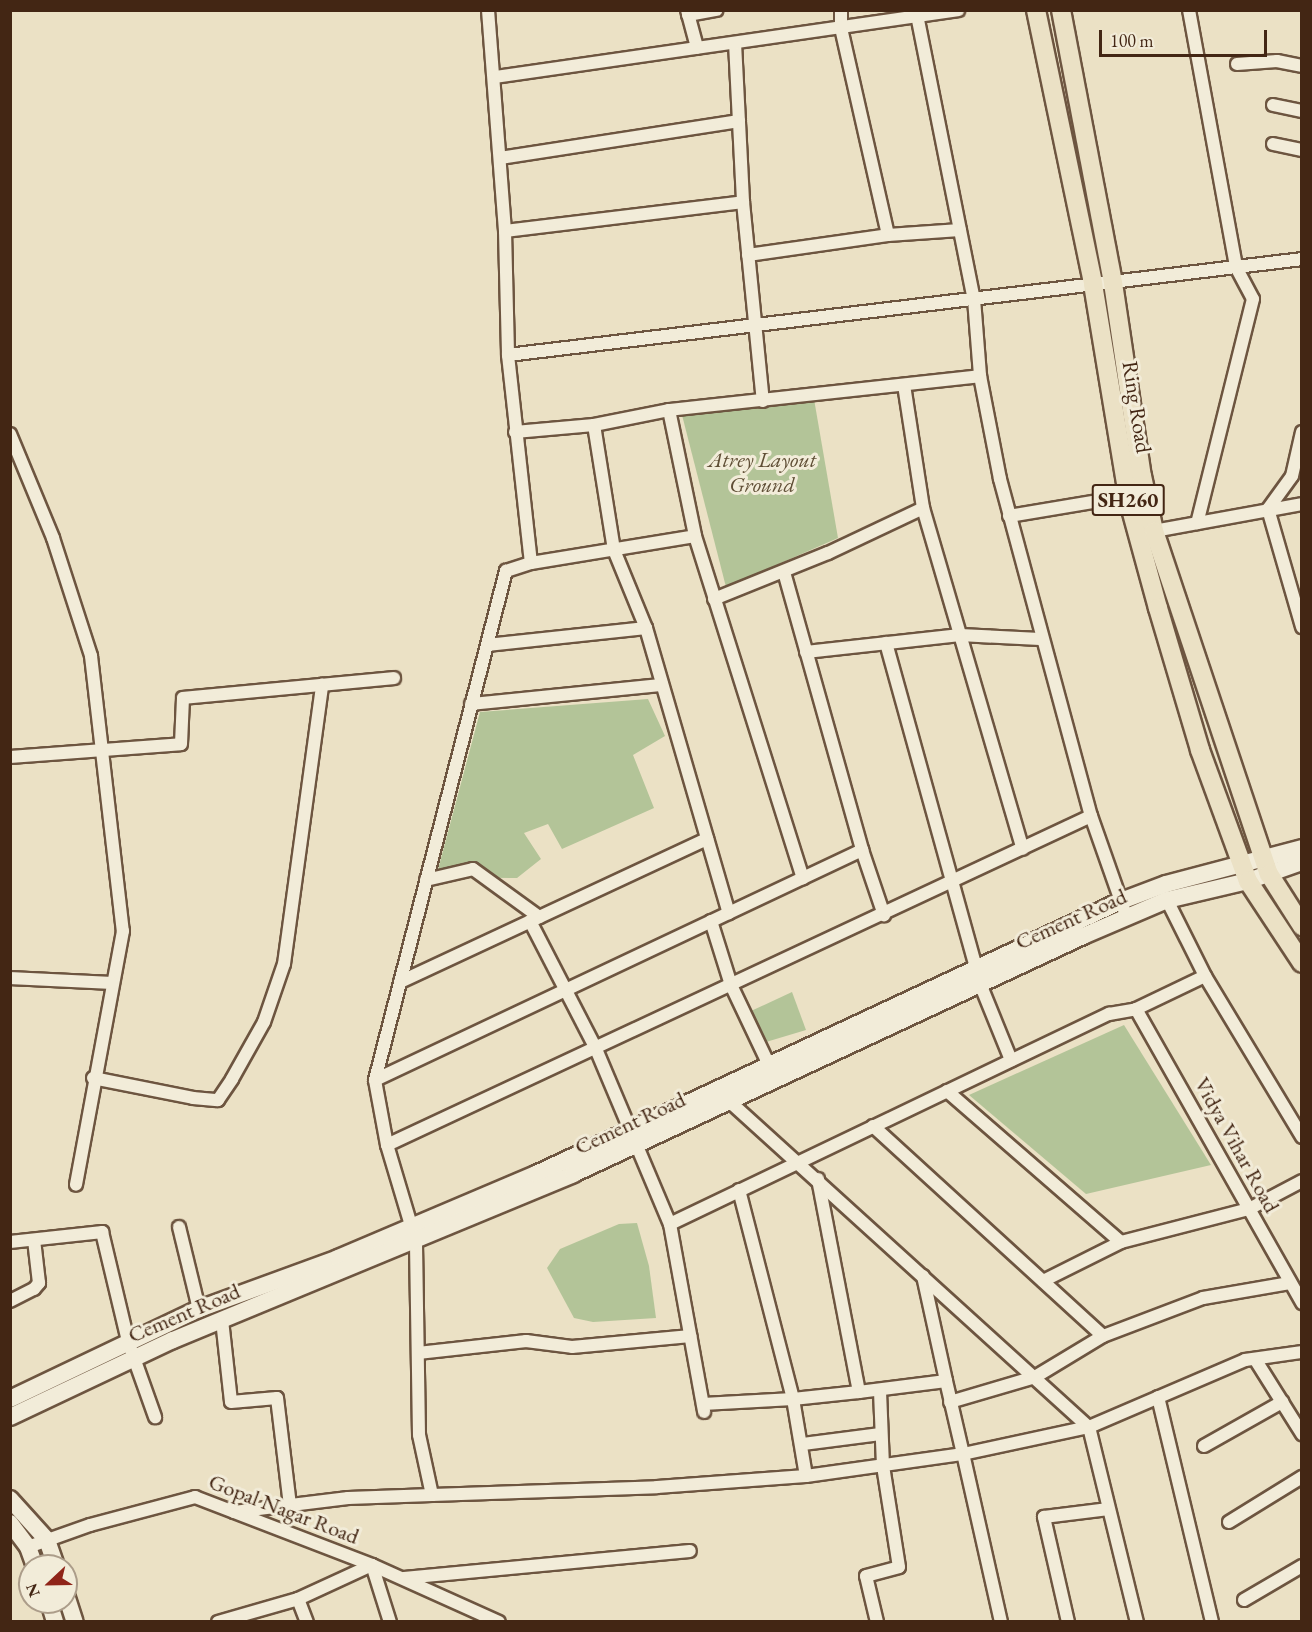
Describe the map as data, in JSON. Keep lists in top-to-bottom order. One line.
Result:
{"streets":{"main road":["Ring Road","SH260","Cement Road"],"street":["Vidya Vihar Road","Gopal Nagar Road"]},"crossings":[["Ring Road","Cement Road"]],"parks":["Atrey Layout Ground"],"scale_bar":"100 m","north":"left"}
